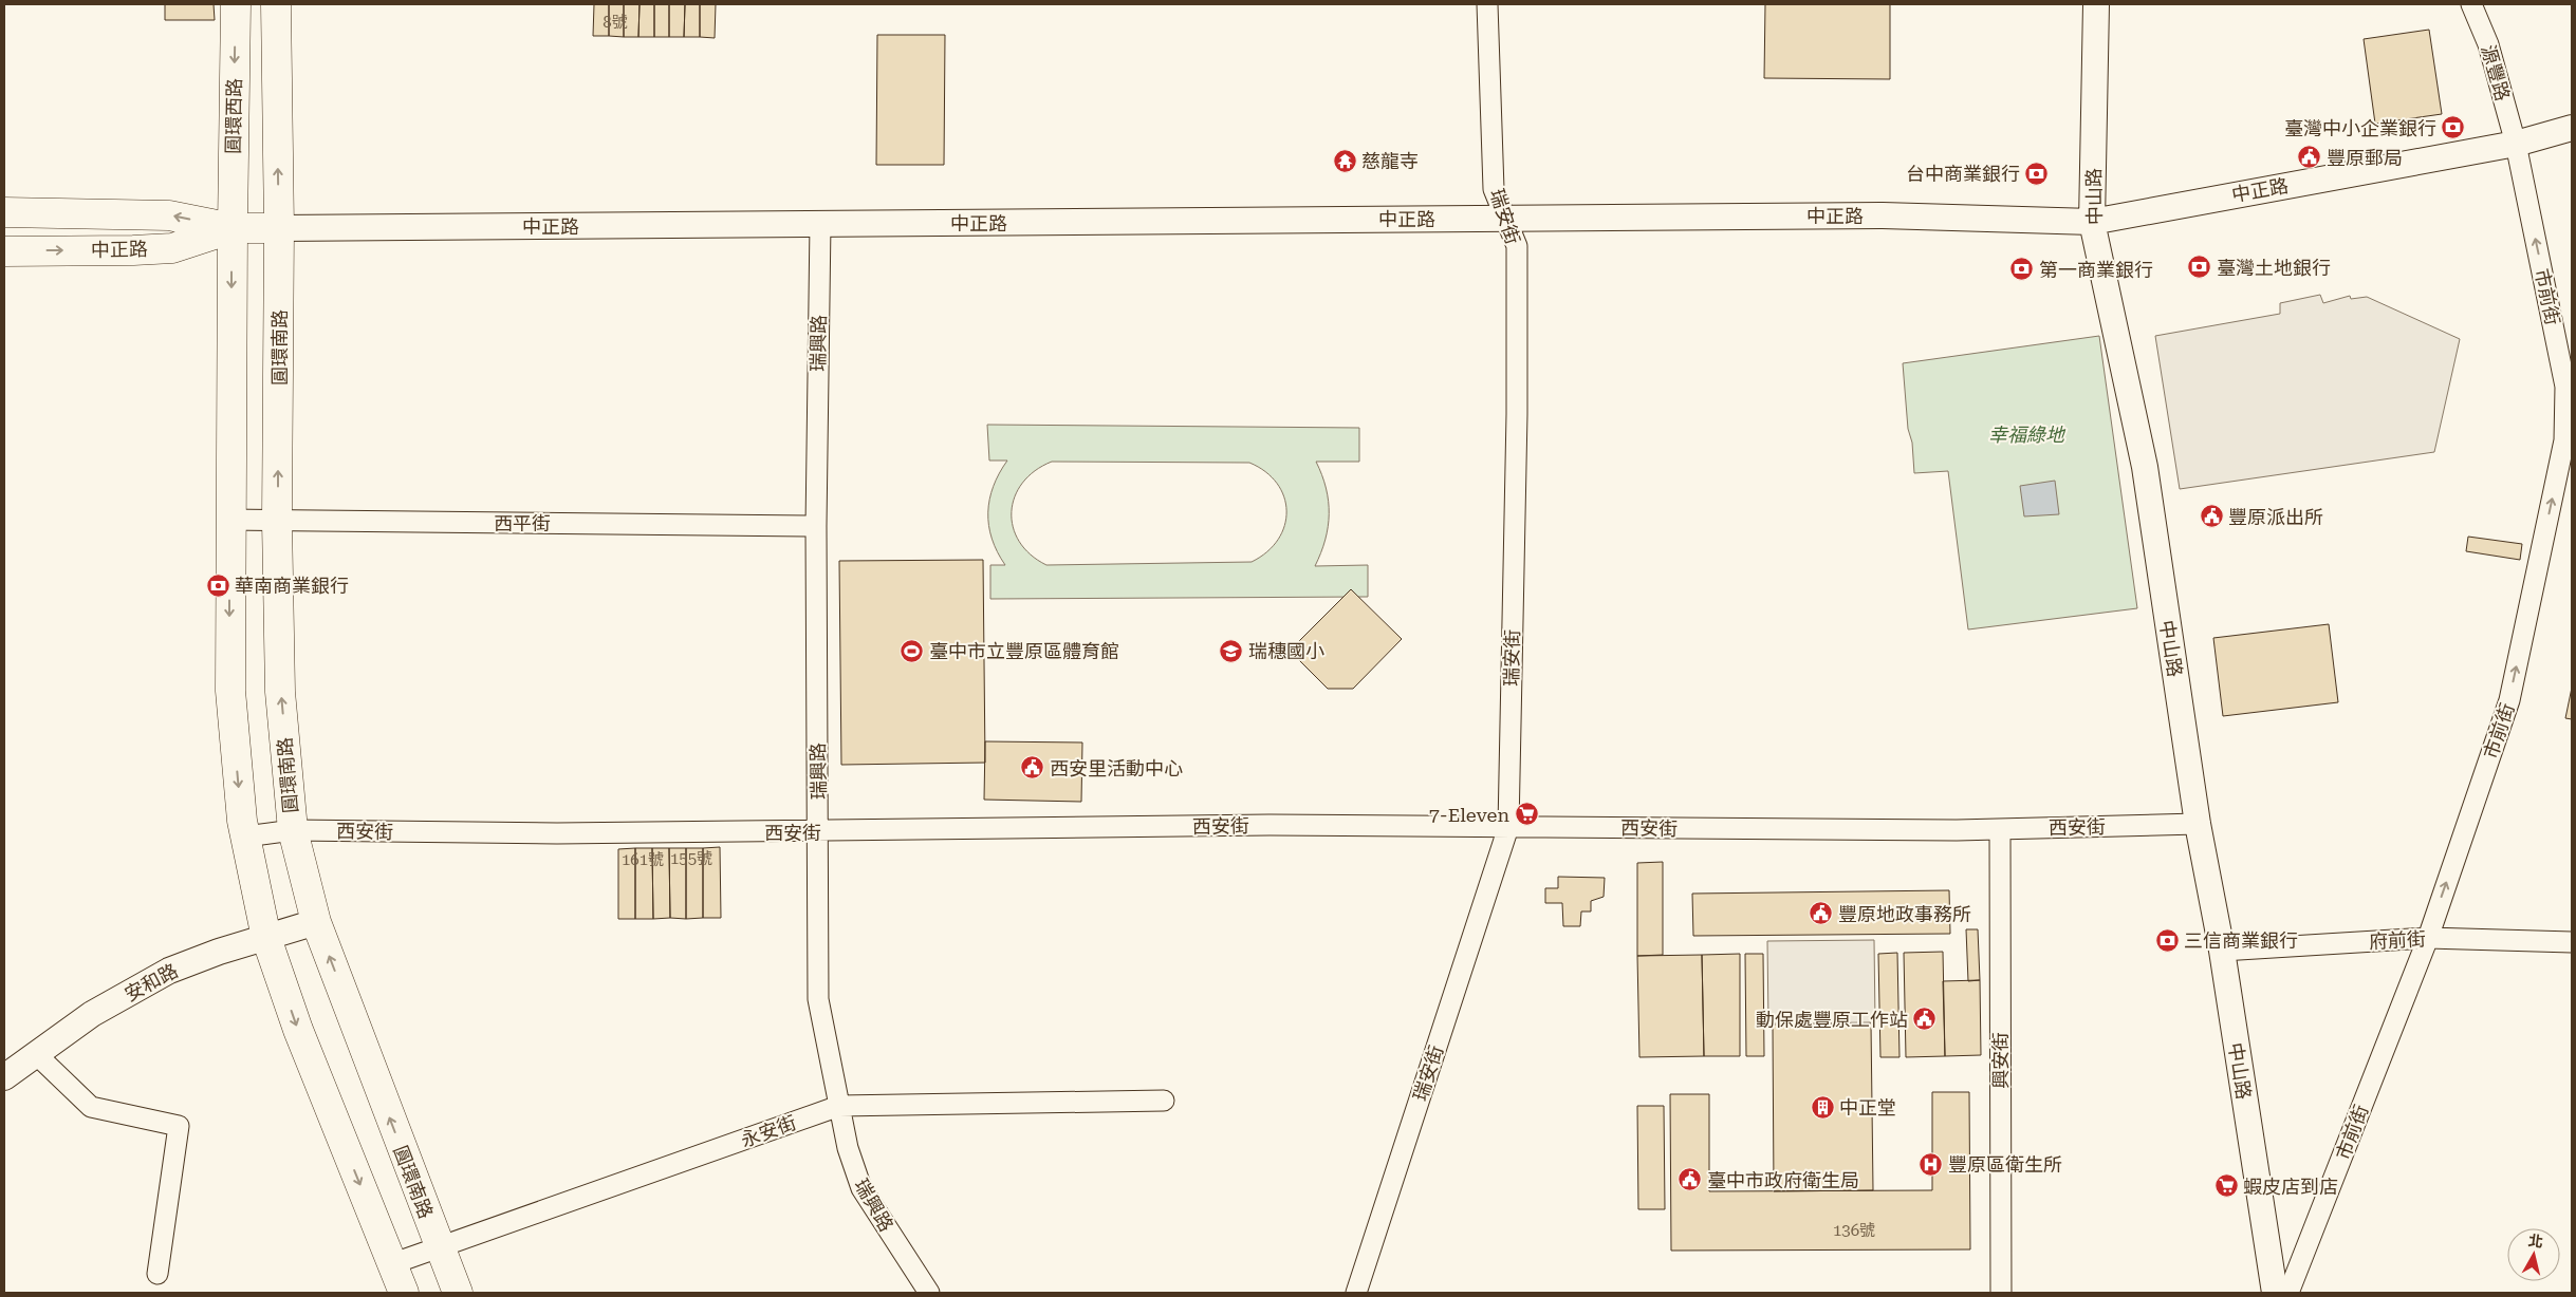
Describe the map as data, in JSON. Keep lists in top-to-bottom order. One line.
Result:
{"streets":{"main road":["圓環西路","中正路","圓環南路"],"street":["源豐路","中山路","瑞安街","市前街","瑞興路","西平街","西安街","府前街","安和路","興安街","永安街"]},"crossings":[["源豐路","中正路"],["源豐路","市前街"],["圓環西路","中正路"],["中正路","中山路"],["中正路","瑞安街"],["中正路","市前街"],["中正路","瑞興路"],["中正路","圓環南路"],["中山路","西安街"],["中山路","府前街"],["瑞安街","西安街"],["市前街","府前街"],["瑞興路","西平街"],["瑞興路","西安街"],["瑞興路","永安街"],["圓環南路","西平街"],["圓環南路","西安街"],["圓環南路","安和路"],["圓環南路","永安街"],["西安街","興安街"]],"one_way":["市前街"],"parks":["幸福綠地"],"places":{"bank":["臺灣中小企業銀行","台中商業銀行","臺灣土地銀行","第一商業銀行","華南商業銀行","三信商業銀行"],"public building":["豐原郵局","豐原派出所","西安里活動中心","豐原地政事務所","動保處豐原工作站","臺中市政府衛生局"],"temple":["慈龍寺"],"sports":["臺中市立豐原區體育館"],"school or university":["瑞穗國小"],"supermarket":["7-Eleven","蝦皮店到店"],"building":["中正堂"],"hospital":["豐原區衛生所"]},"house_numbers":["8號","155號","161號","136號"],"north":"top"}
